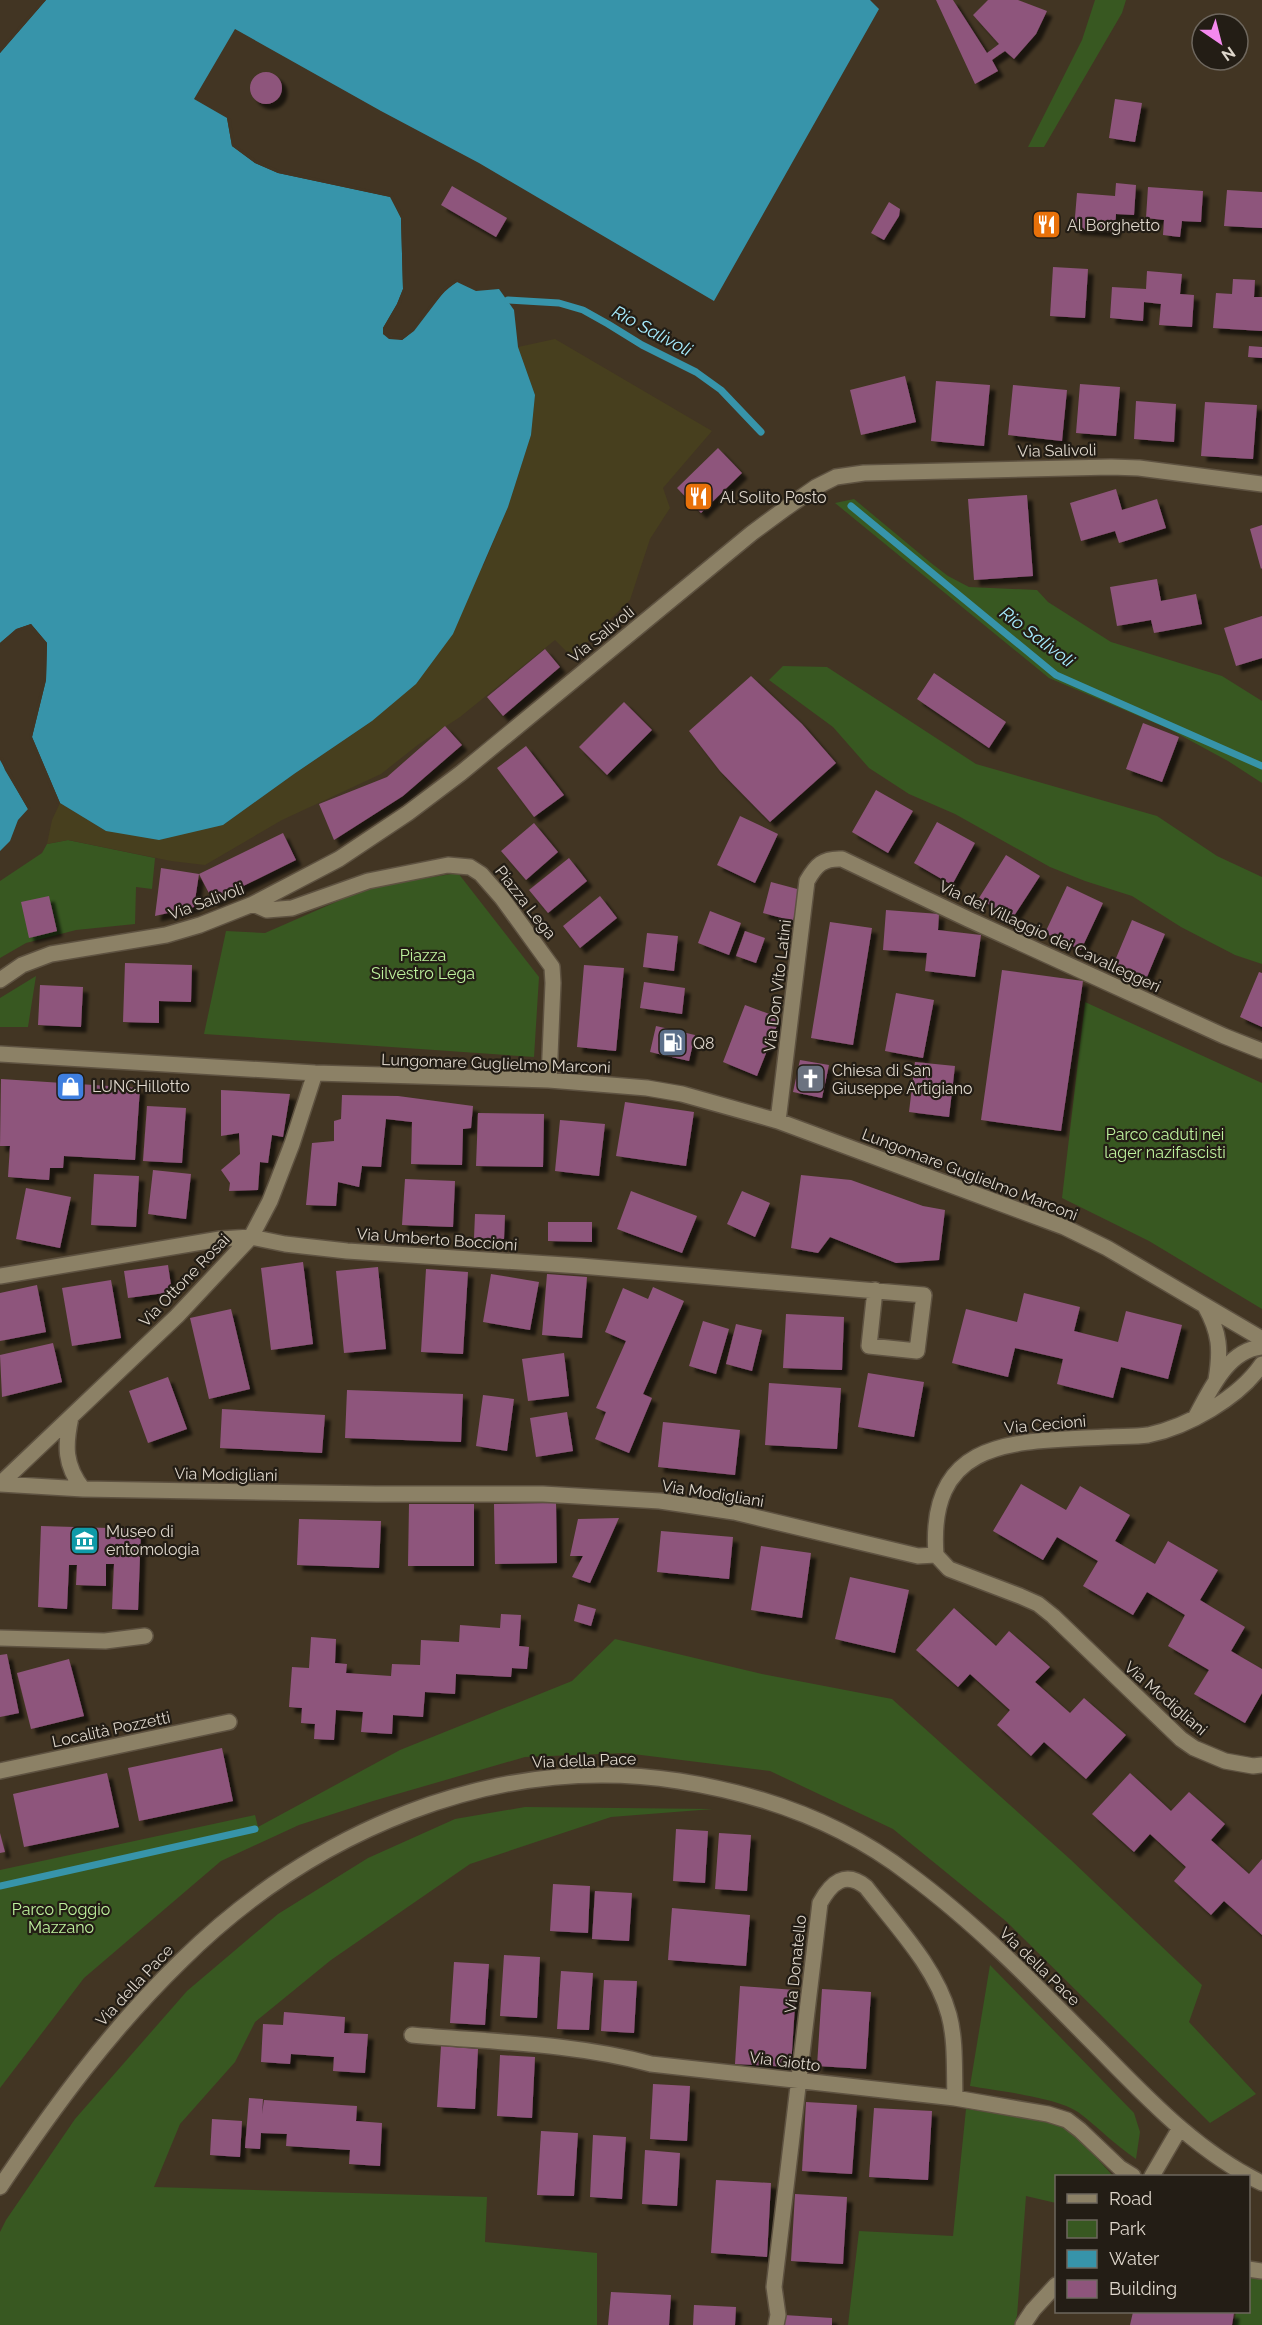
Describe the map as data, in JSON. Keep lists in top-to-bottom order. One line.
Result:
{"streets":{"street":["Via Salivoli","Piazza Lega","Via del Villaggio dei Cavalleggeri","Via Don Vito Latini","Lungomare Guglielmo Marconi","Via Umberto Boccioni","Via Ottone Rosai","Via Cecioni","Via Modigliani","Località Pozzetti","Via della Pace","Via Donatello","Via Giotto"]},"crossings":[["Via Salivoli","Piazza Lega"],["Piazza Lega","Lungomare Guglielmo Marconi"],["Via del Villaggio dei Cavalleggeri","Via Don Vito Latini"],["Via Don Vito Latini","Lungomare Guglielmo Marconi"],["Lungomare Guglielmo Marconi","Via Ottone Rosai"],["Via Umberto Boccioni","Via Ottone Rosai"],["Via Ottone Rosai","Via Modigliani"],["Via Cecioni","Via Modigliani"],["Via Donatello","Via Giotto"]],"water":["Rio Salivoli"],"parks":["Piazza Silvestro Lega","Parco caduti nei lager nazifascisti","Parco Poggio Mazzano"],"places":{"restaurant":["Al Borghetto","Al Solito Posto"],"fuel station":["Q8"],"church":["Chiesa di San Giuseppe Artigiano"],"shop":["LUNCHillotto"],"museum":["Museo di entomologia"]},"legend":["Road","Park","Water","Building"],"north":"bottom right"}
